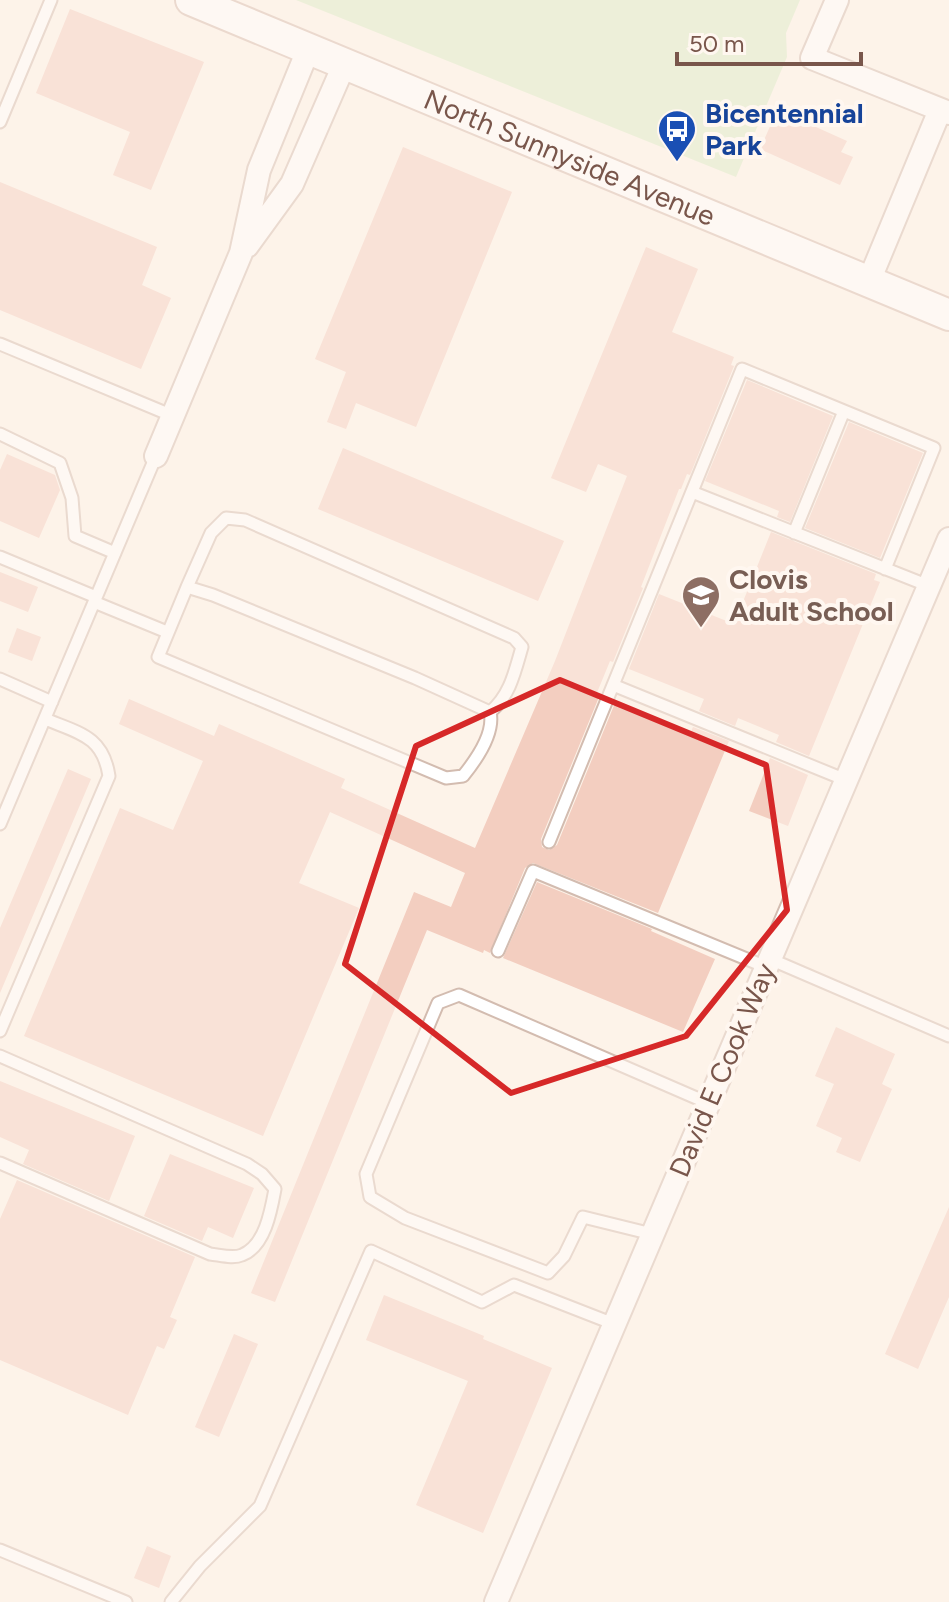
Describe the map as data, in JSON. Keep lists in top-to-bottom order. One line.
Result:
{"streets":{"main road":["North Sunnyside Avenue"],"street":["David E Cook Way"]},"places":{"bus stop":["Bicentennial Park"],"school or university":["Clovis Adult School"]},"scale_bar":"50 m"}
